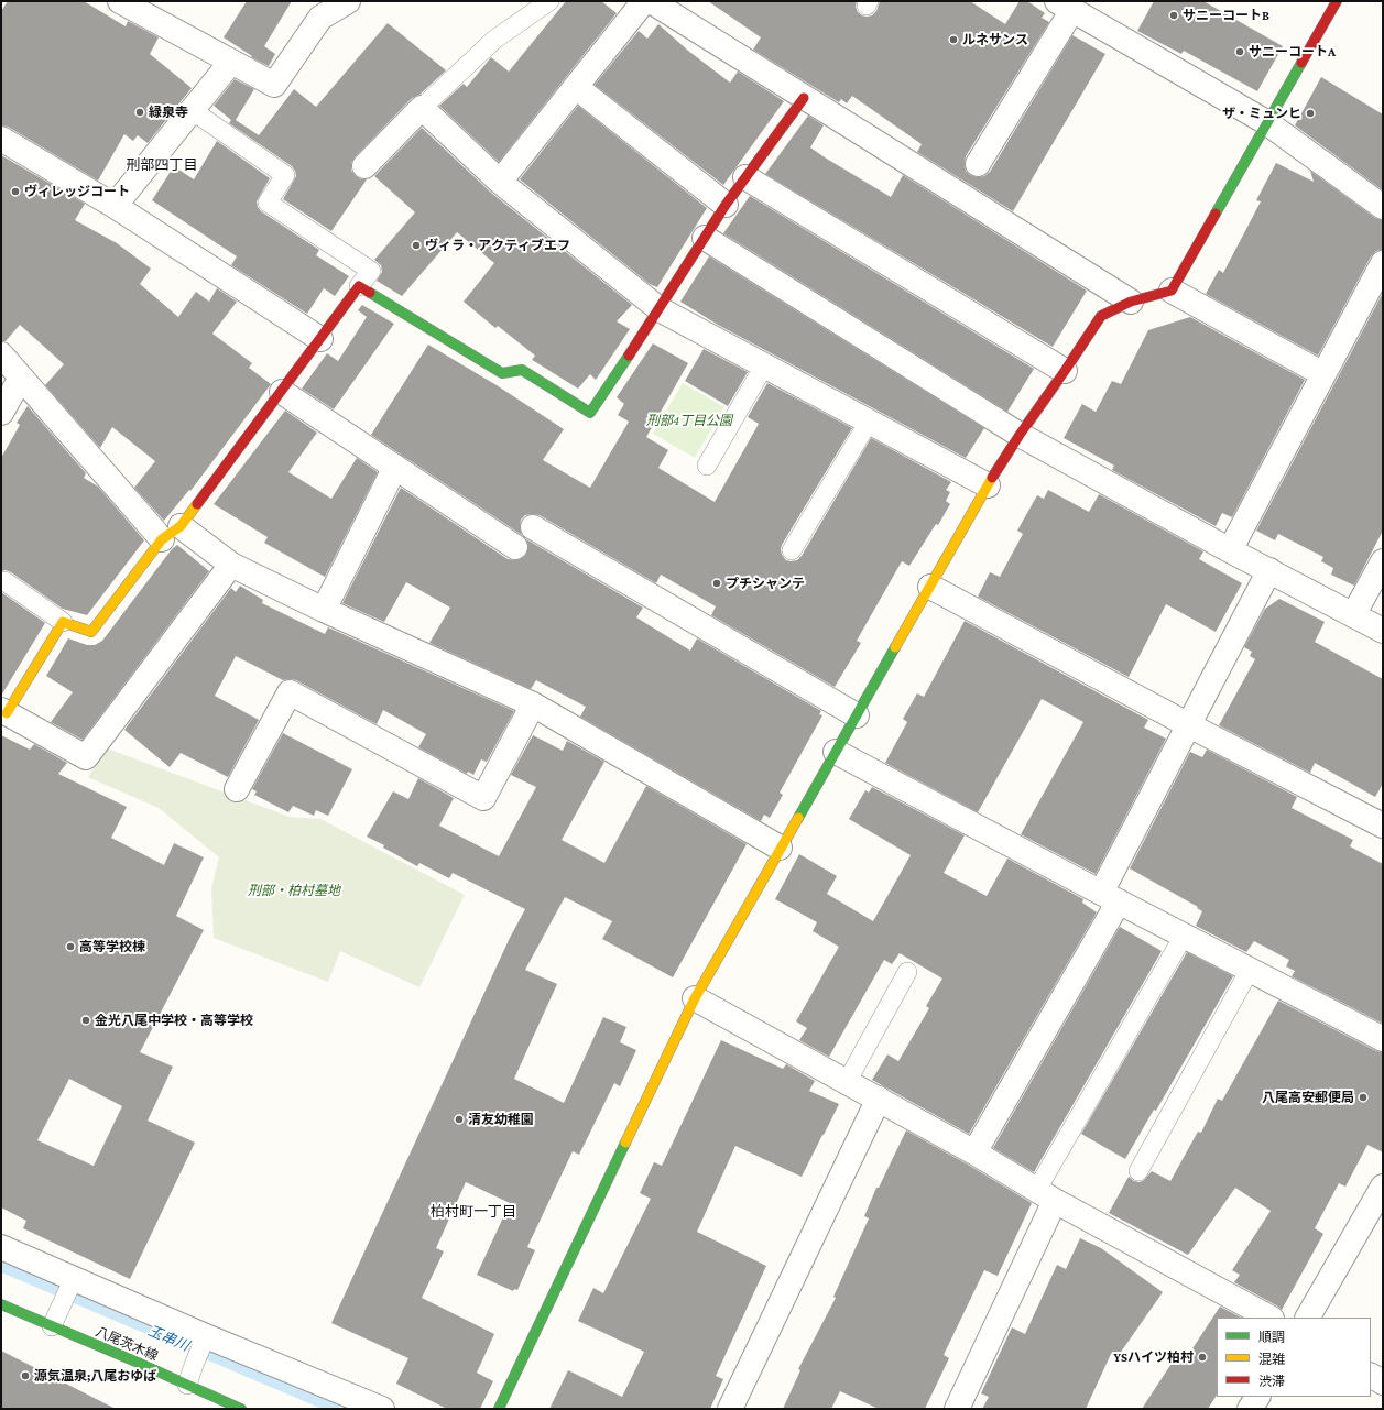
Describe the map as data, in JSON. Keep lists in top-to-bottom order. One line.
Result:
{"streets":{"street":["八尾茨木線"]},"districts":["刑部四丁目","柏村町一丁目"],"water":["玉串川"],"parks":["刑部4丁目公園","刑部・柏村墓地"],"places":["サニーコートB","ルネサンス","サニーコートA","緑泉寺","ザ・ミュンヒ","ヴィレッジコート","ヴィラ・アクティブエフ","プチシャンテ","高等学校棟","金光八尾中学校・高等学校","八尾高安郵便局","清友幼稚園","YSハイツ柏村","源気温泉;八尾おゆば"],"legend":["順調","混雑","渋滞"]}
